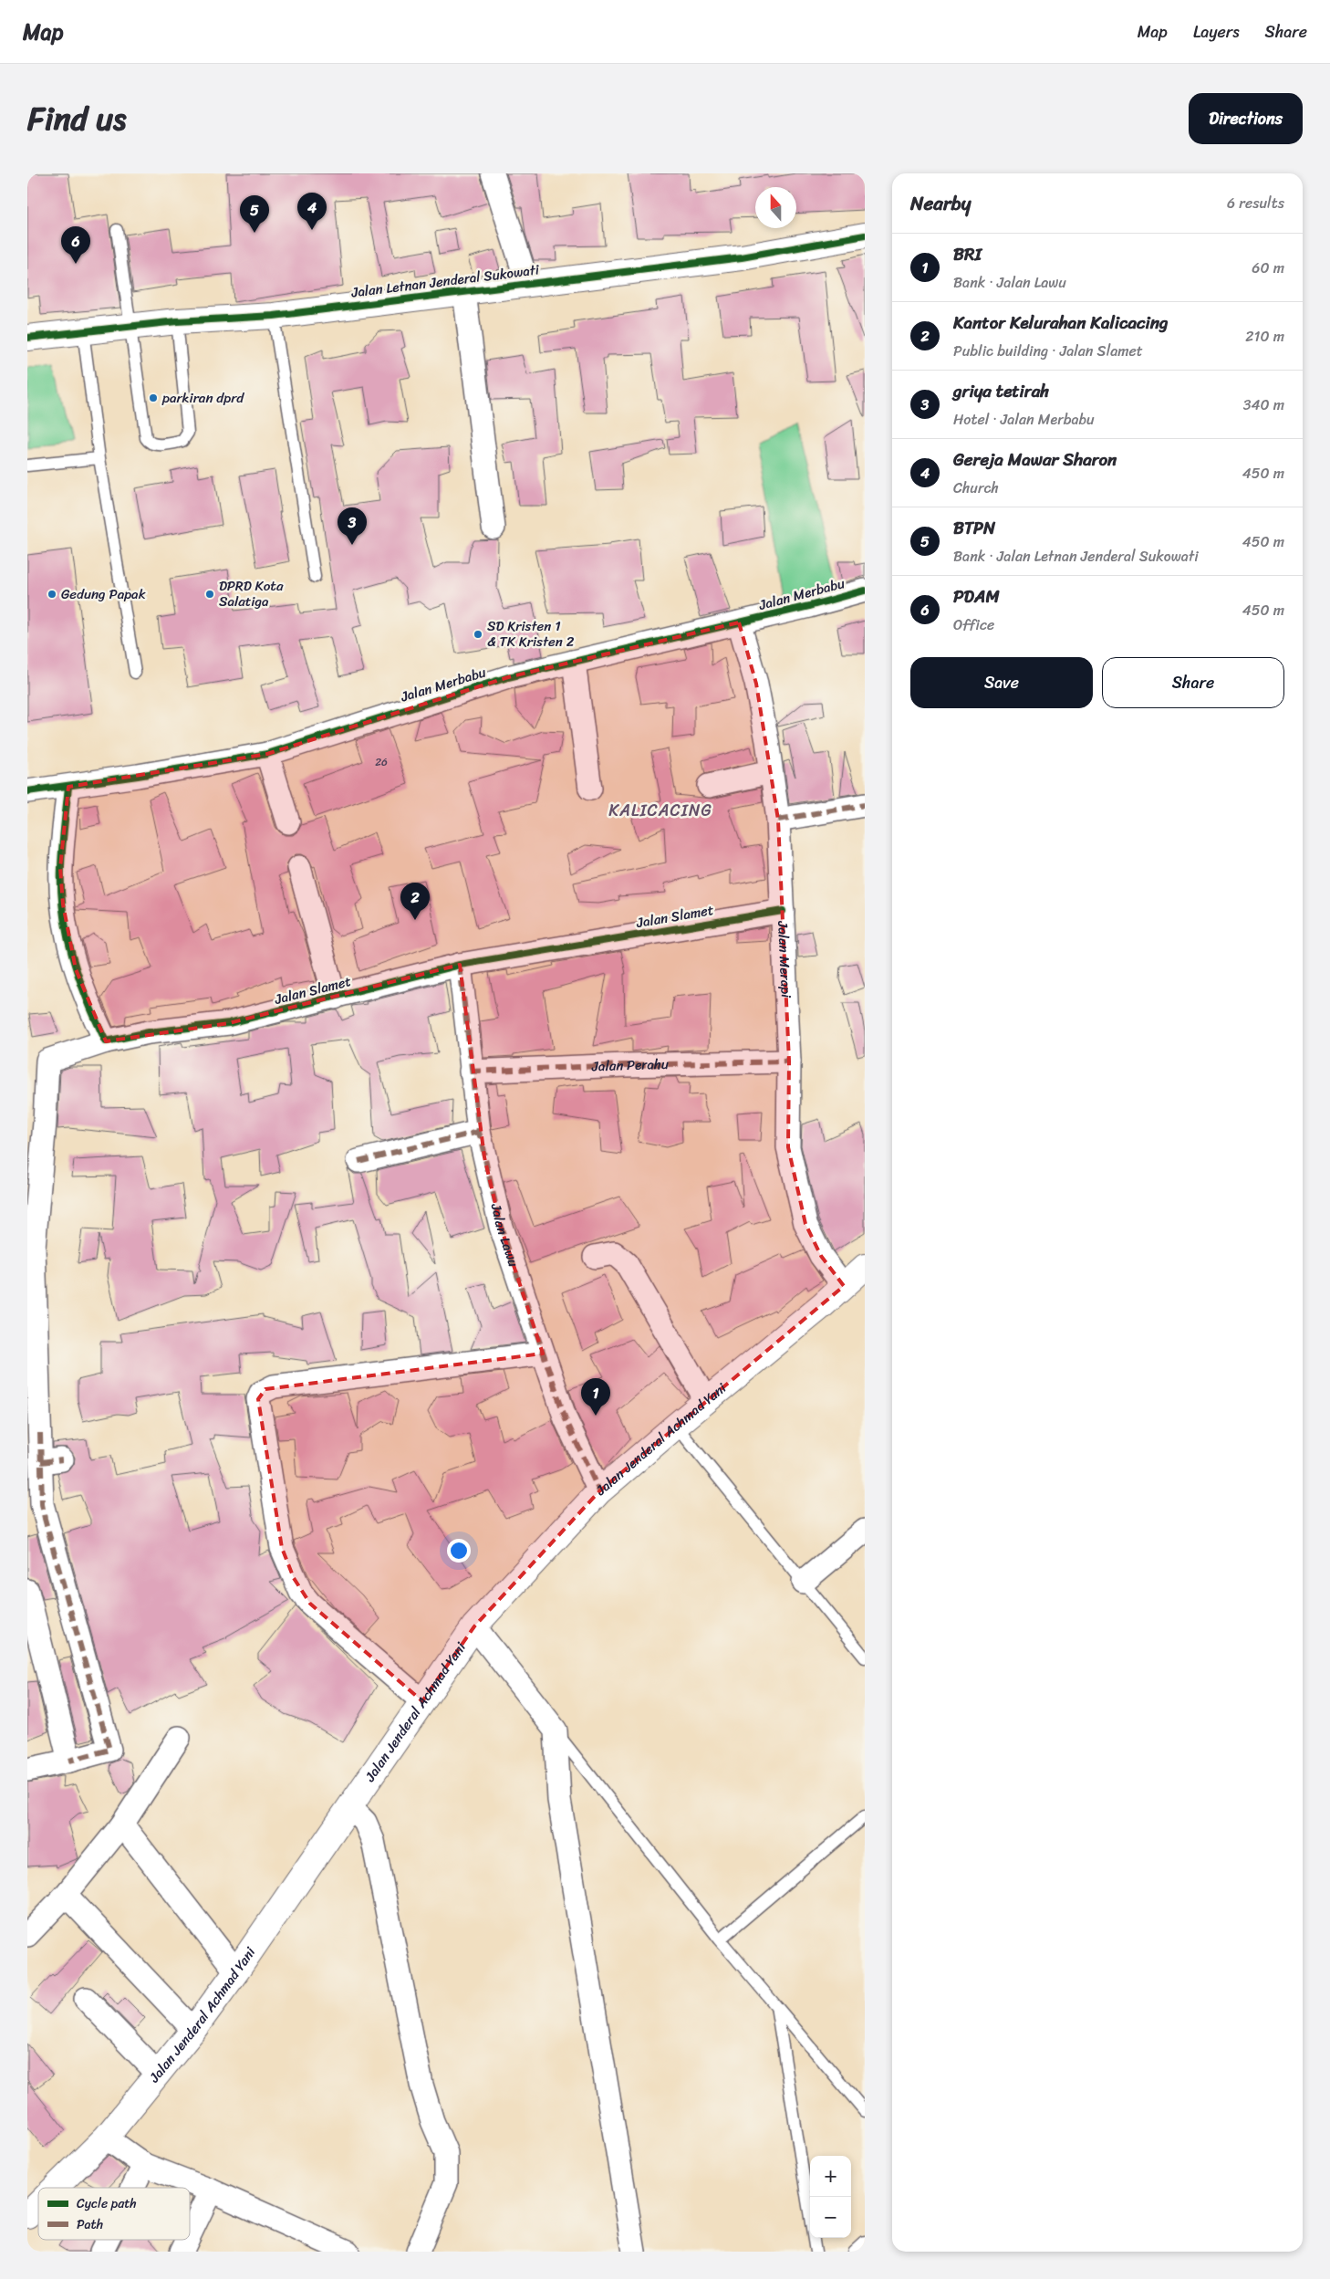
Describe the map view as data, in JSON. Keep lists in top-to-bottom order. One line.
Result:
{"streets":{"main road":["Jalan Letnan Jenderal Sukowati","Jalan Jenderal Achmad Yani"],"street":["Jalan Merbabu","Jalan Slamet","Jalan Merapi","Jalan Perahu","Jalan Lawu"]},"crossings":[["Jalan Merbabu","Jalan Merapi"],["Jalan Slamet","Jalan Merapi"],["Jalan Slamet","Jalan Lawu"],["Jalan Merapi","Jalan Perahu"],["Jalan Merapi","Jalan Jenderal Achmad Yani"],["Jalan Perahu","Jalan Lawu"],["Jalan Lawu","Jalan Jenderal Achmad Yani"]],"districts":["KALICACING"],"places":["parkiran dprd","Gedung Papak","DPRD Kota Salatiga","SD Kristen 1 & TK Kristen 2"],"house_numbers":["26"],"legend":["Cycle path","Path"],"north":"top","page":{"header":"Map","nav":["Map","Layers","Share"],"title":"Find us","buttons":["Directions",["Save","Share"]],"heading":["Nearby","6 results"],"pins":["4","5","6","3","2","1"],"list":[{"mark":"1","name":"BRI","note":"Bank · Jalan Lawu","value":"60 m"},{"mark":"2","name":"Kantor Kelurahan Kalicacing","note":"Public building · Jalan Slamet","value":"210 m"},{"mark":"3","name":"griya tetirah","note":"Hotel · Jalan Merbabu","value":"340 m"},{"mark":"4","name":"Gereja Mawar Sharon","note":"Church","value":"450 m"},{"mark":"5","name":"BTPN","note":"Bank · Jalan Letnan Jenderal Sukowati","value":"450 m"},{"mark":"6","name":"PDAM","note":"Office","value":"450 m"}],"map_buttons":["+","−"]}}
